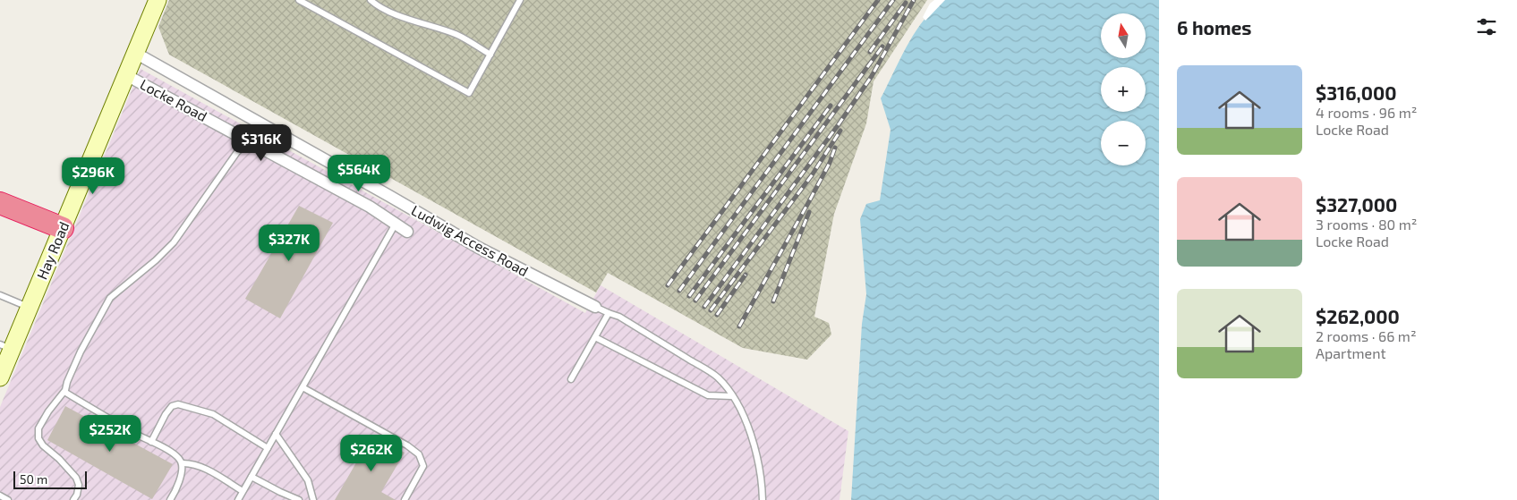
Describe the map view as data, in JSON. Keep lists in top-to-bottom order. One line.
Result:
{"streets":{"main road":["Hay Road"],"street":["Locke Road","Ludwig Access Road"]},"crossings":[["Locke Road","Hay Road"],["Ludwig Access Road","Hay Road"]],"scale_bar":"50 m","north":"top","page":{"heading":"6 homes","map_buttons":["+","−"],"list":[{"name":"$316,000","note":"4 rooms · 96 m² · Locke Road"},{"name":"$327,000","note":"3 rooms · 80 m² · Locke Road"},{"name":"$262,000","note":"2 rooms · 66 m² · Apartment"}],"price":["$316K","$564K","$296K","$327K","$252K","$262K"],"scale":"50 m"}}
